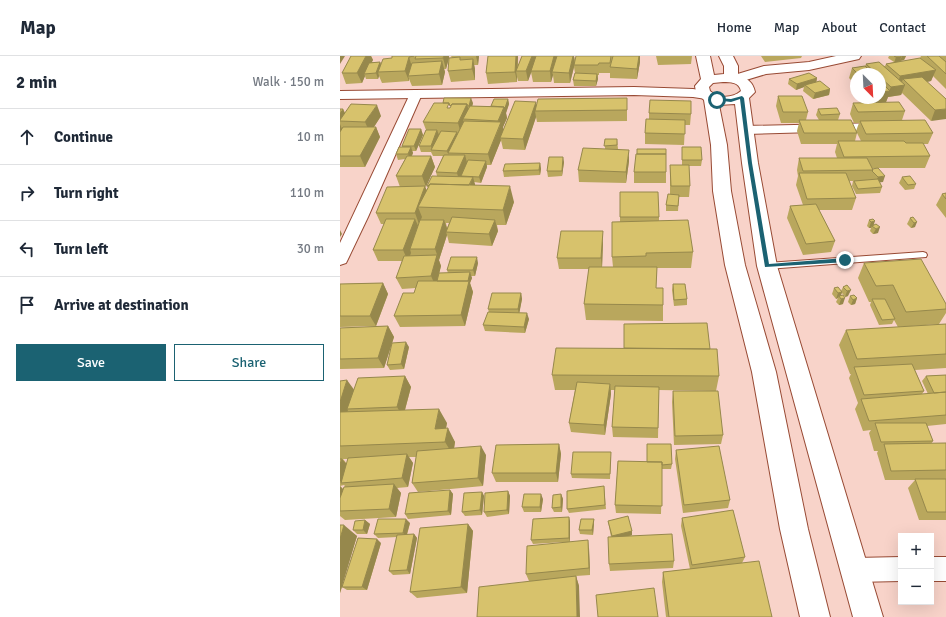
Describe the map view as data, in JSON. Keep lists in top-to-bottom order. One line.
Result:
{"north":"bottom right","page":{"header":"Map","nav":["Home","Map","About","Contact"],"heading":["2 min","Walk · 150 m"],"list":[["Continue","10 m"],["Turn right","110 m"],["Turn left","30 m"],"Arrive at destination"],"buttons":["Save","Share"],"map_buttons":["+","−"]}}
